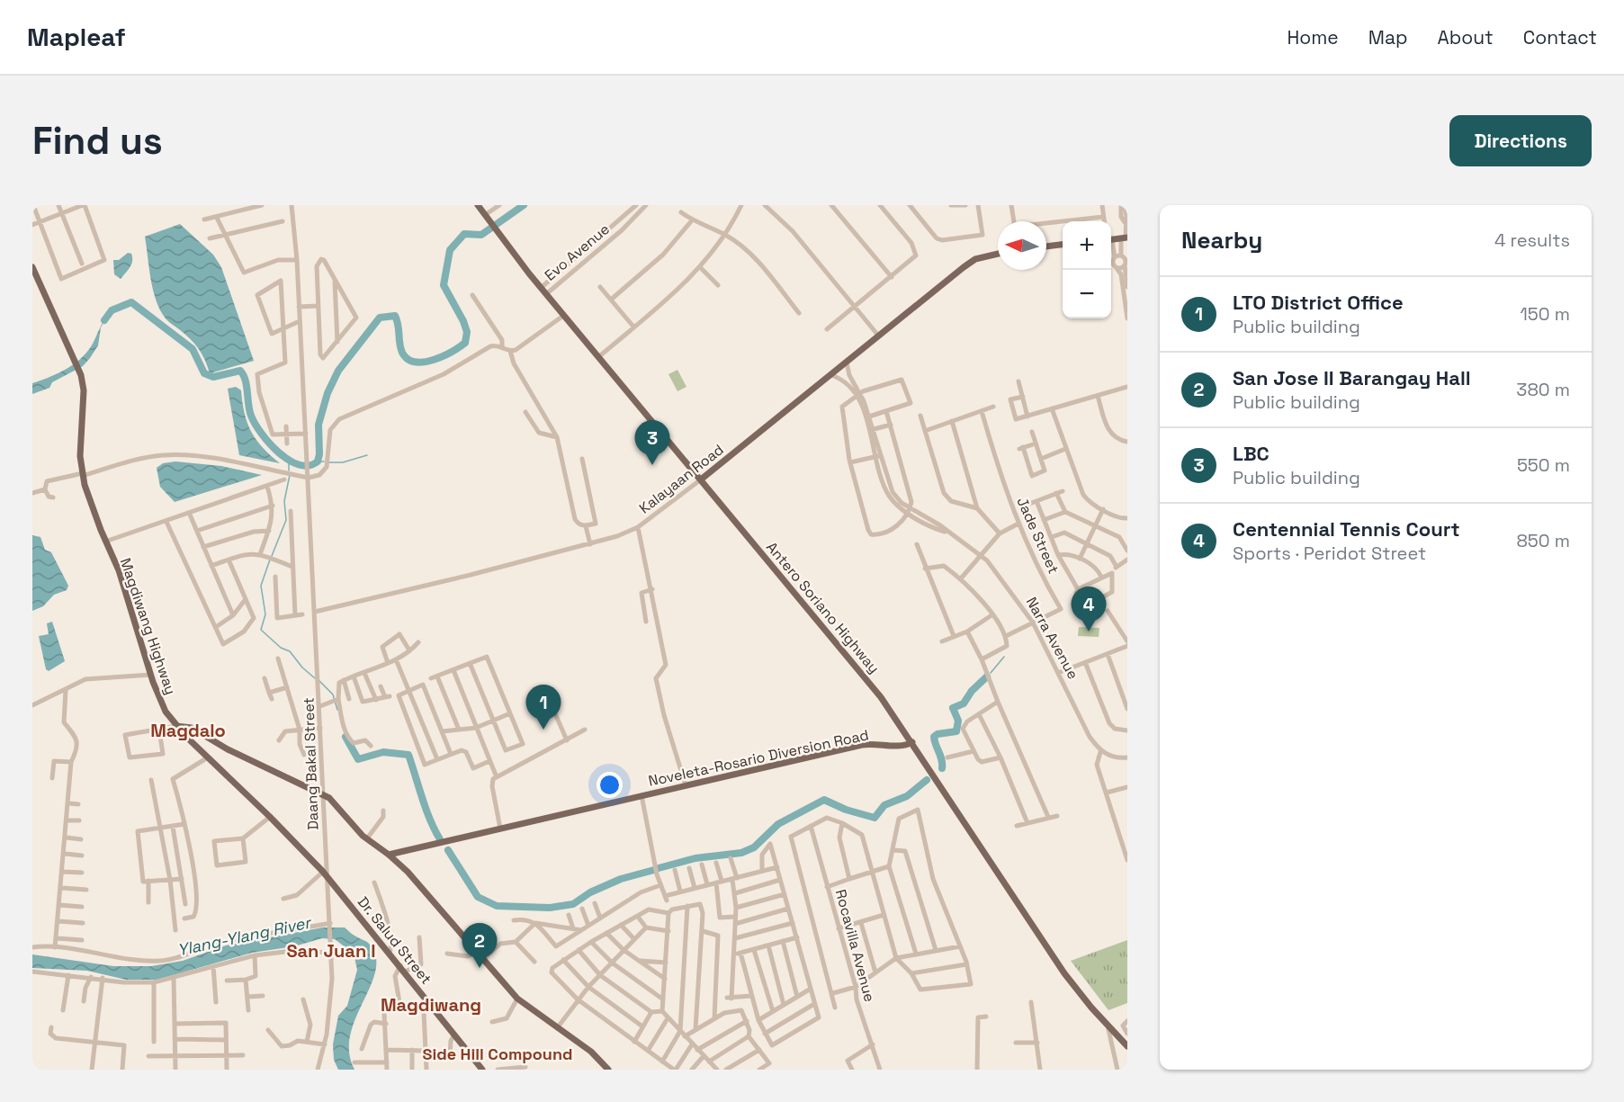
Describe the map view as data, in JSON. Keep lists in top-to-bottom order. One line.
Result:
{"streets":{"main road":["Kalayaan Road","Antero Soriano Highway","Magdiwang Highway","Noveleta-Rosario Diversion Road","Dr. Salud Street"],"street":["Evo Avenue","Jade Street","Narra Avenue","Daang Bakal Street","Rocavilla Avenue"]},"crossings":[["Evo Avenue","Antero Soriano Highway"],["Kalayaan Road","Antero Soriano Highway"],["Kalayaan Road","Narra Avenue"],["Kalayaan Road","Daang Bakal Street"],["Jade Street","Narra Avenue"],["Antero Soriano Highway","Noveleta-Rosario Diversion Road"],["Magdiwang Highway","Daang Bakal Street"],["Magdiwang Highway","Dr. Salud Street"],["Daang Bakal Street","Dr. Salud Street"]],"districts":["Magdalo","San Juan I","Magdiwang","Side Hill Compound"],"water":["Ylang-Ylang River"],"north":"left","page":{"header":"Mapleaf","nav":["Home","Map","About","Contact"],"buttons":"Directions","title":"Find us","heading":["Nearby","4 results"],"map_buttons":["+","−"],"list":[{"mark":"1","name":"LTO District Office","note":"Public building","value":"150 m"},{"mark":"2","name":"San Jose II Barangay Hall","note":"Public building","value":"380 m"},{"mark":"3","name":"LBC","note":"Public building","value":"550 m"},{"mark":"4","name":"Centennial Tennis Court","note":"Sports · Peridot Street","value":"850 m"}],"pins":["3","4","1","2"]}}
